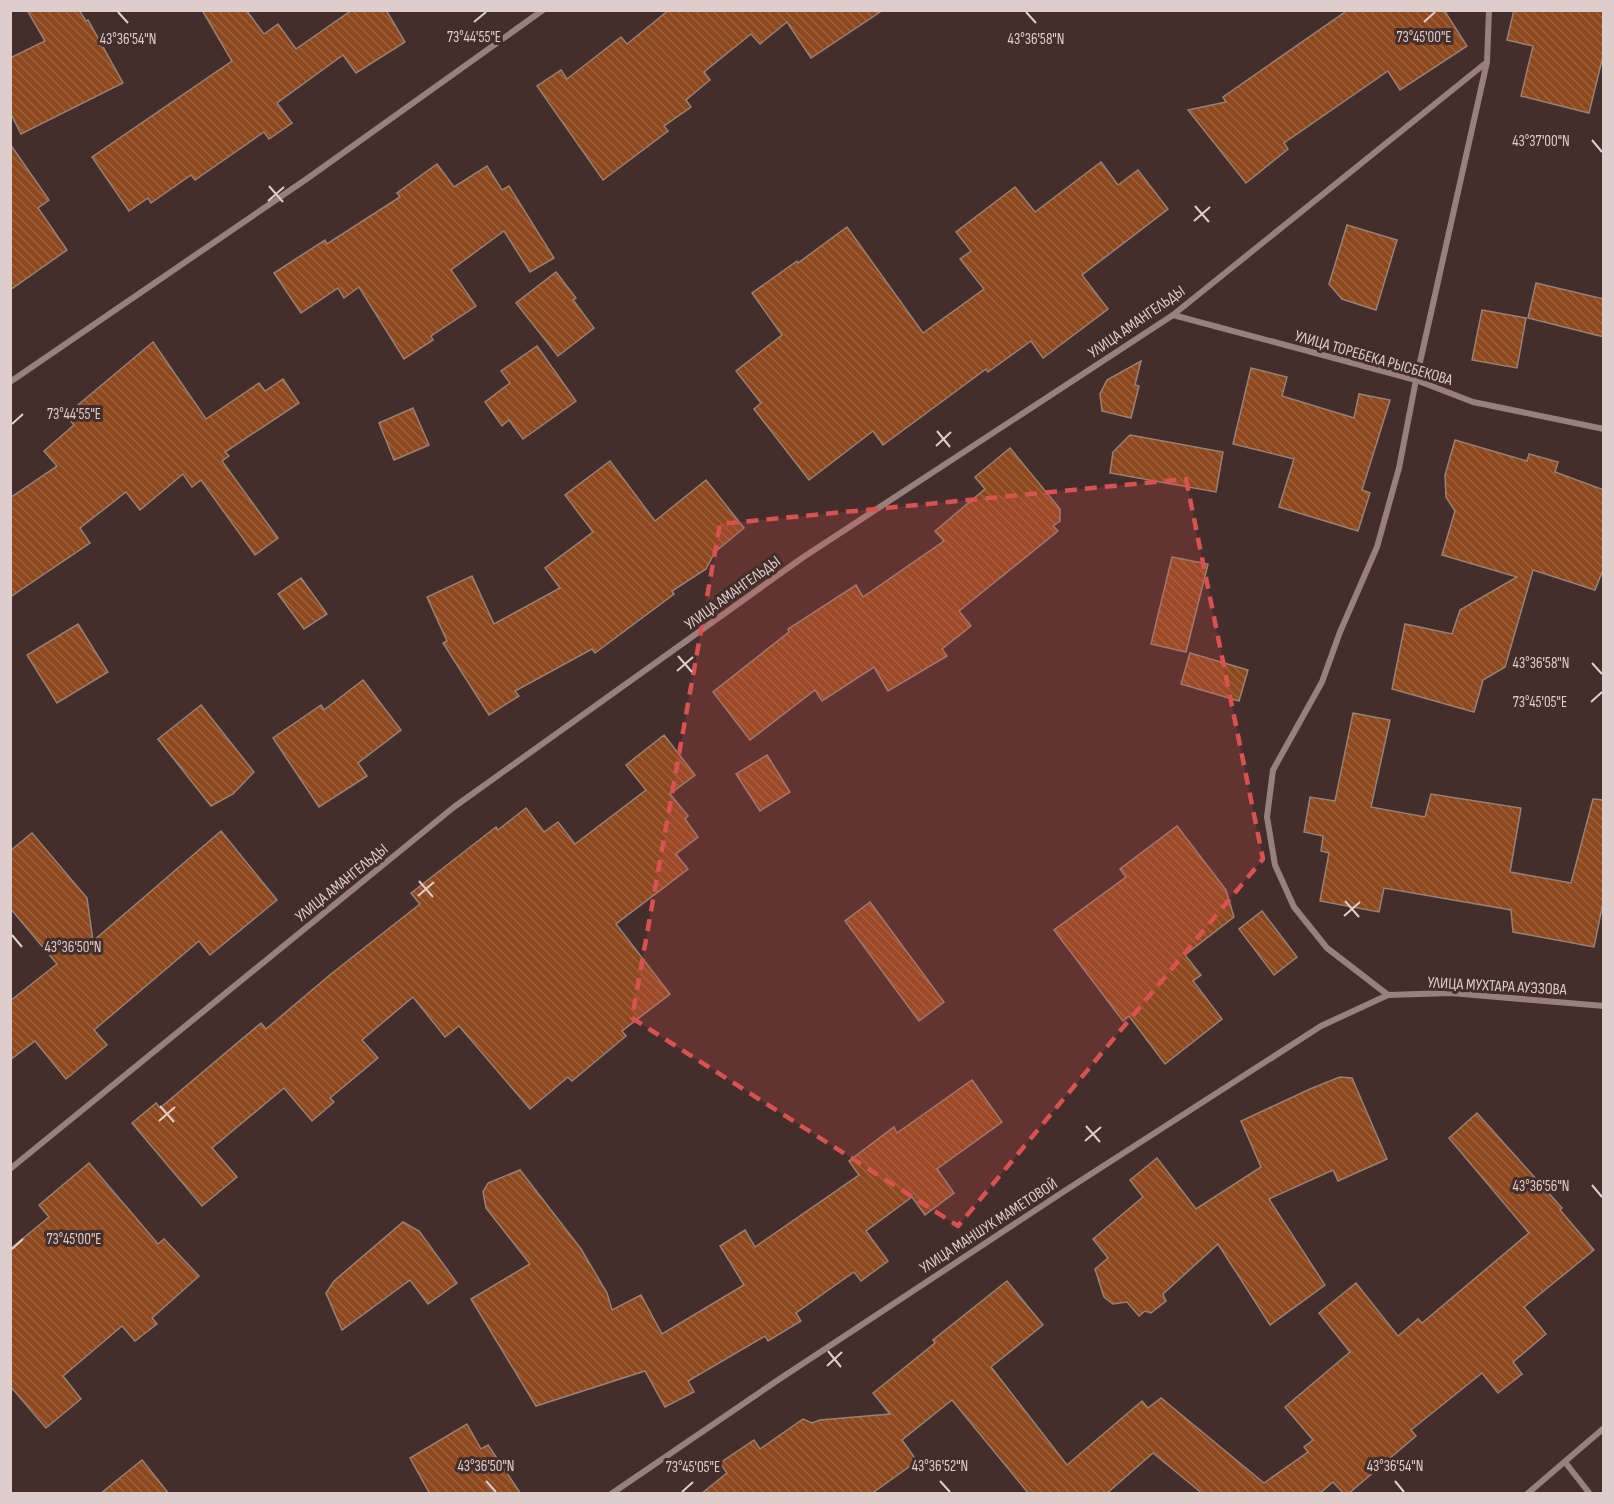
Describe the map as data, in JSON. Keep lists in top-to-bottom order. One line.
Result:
{"streets":{"street":["УЛИЦА АМАНГЕЛЬДЫ","УЛИЦА ТОРЕБЕКА РЫСБЕКОВА","УЛИЦА МУХТАРА АУЭЗОВА","УЛИЦА МАНШУК МАМЕТОВОЙ"]},"crossings":[["УЛИЦА АМАНГЕЛЬДЫ","УЛИЦА ТОРЕБЕКА РЫСБЕКОВА"],["УЛИЦА МУХТАРА АУЭЗОВА","УЛИЦА МАНШУК МАМЕТОВОЙ"]],"coordinates":["73°44'55\"E","73°45'00\"E","43°36'54\"N","43°36'58\"N","43°37'00\"N","73°45'05\"E","43°36'50\"N","43°36'56\"N","43°36'52\"N"]}
